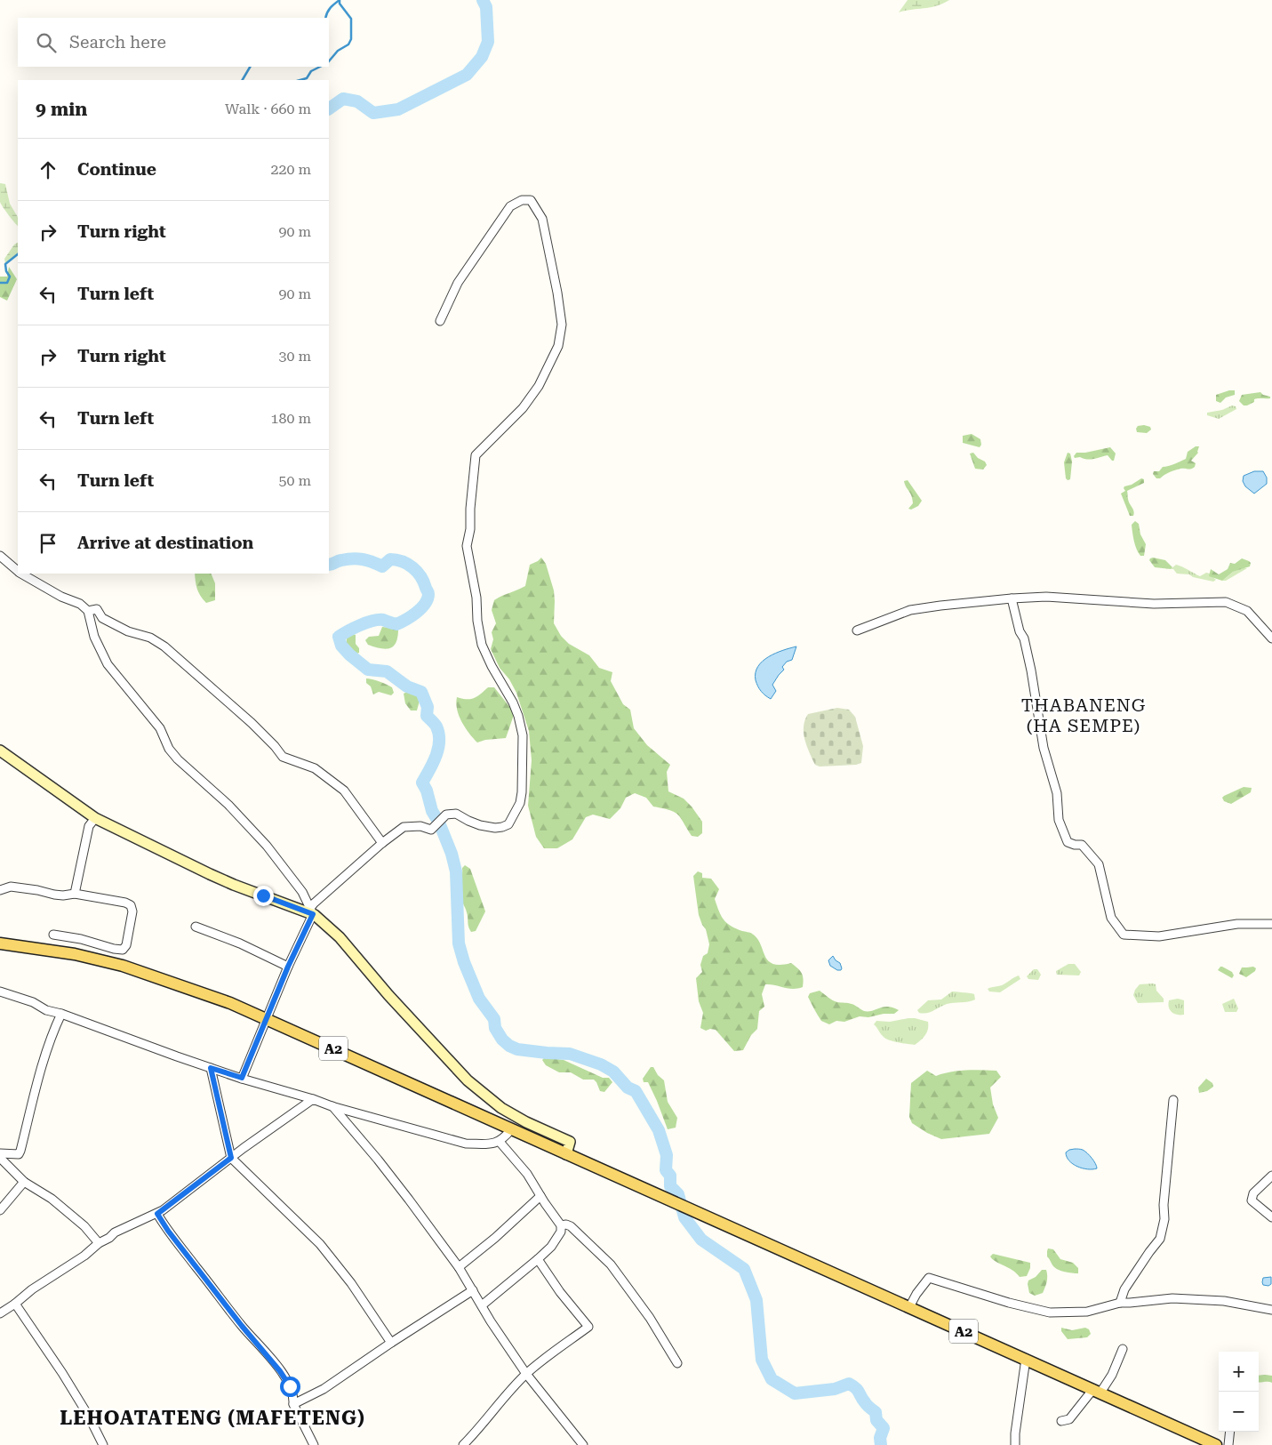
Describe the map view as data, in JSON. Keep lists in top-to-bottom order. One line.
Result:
{"streets":{"main road":["A2"]},"districts":["THABANENG (HA SEMPE)","LEHOATATENG (MAFETENG)"],"page":{"search":"Search here","heading":["9 min","Walk · 660 m"],"list":[["Continue","220 m"],["Turn right","90 m"],["Turn left","90 m"],["Turn right","30 m"],["Turn left","180 m"],["Turn left","50 m"],"Arrive at destination"],"map_buttons":["+","−"]}}
